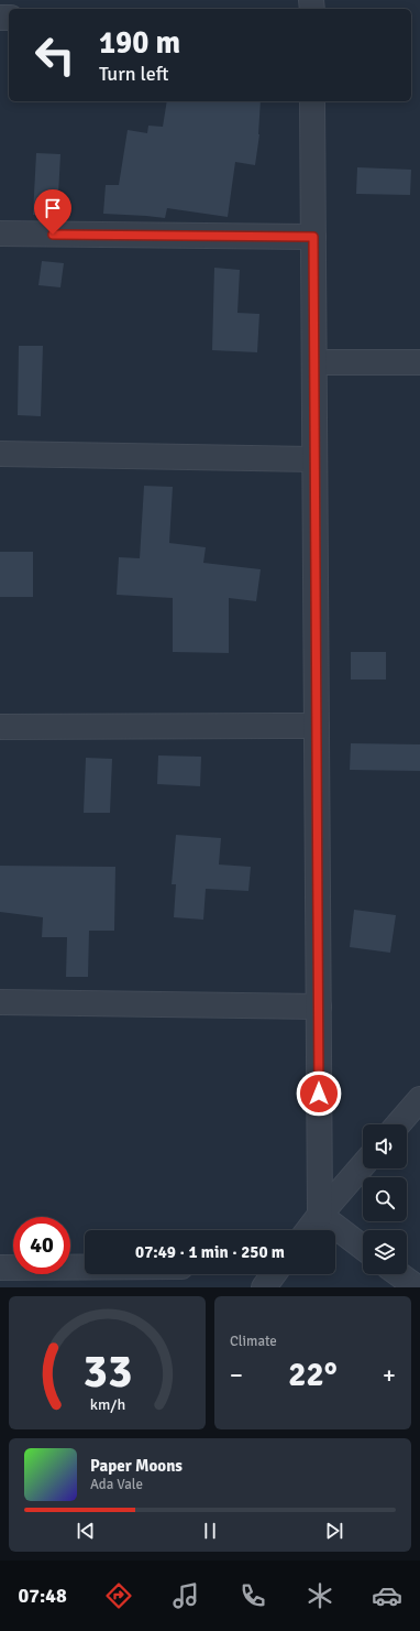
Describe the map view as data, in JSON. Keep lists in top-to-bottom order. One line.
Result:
{"page":{"turn":["190 m","Turn left"],"limit":"40","trip":"07:49 · 1 min · 250 m","tile":"Climate","heat":["−","22°","+"],"song":["Paper Moons","Ada Vale"],"tabs":"07:48","gauge":["33","km/h"]}}
